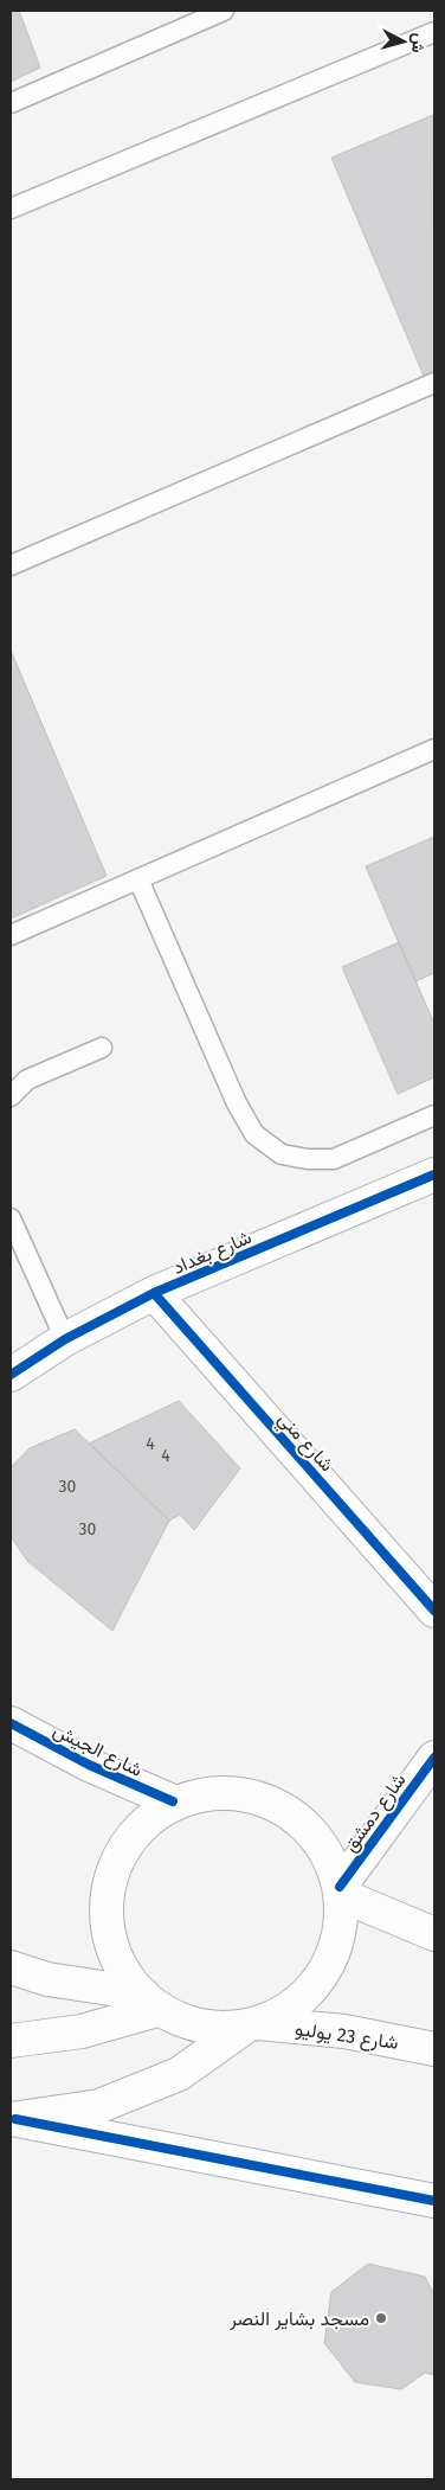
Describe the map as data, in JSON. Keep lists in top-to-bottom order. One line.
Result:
{"streets":{"street":["شارع بغداد","شارع مني","شارع الجيش","شارع دمشق","شارع 23 يوليو"]},"crossings":[["شارع بغداد","شارع مني"]],"places":["مسجد بشاير النصر"],"house_numbers":["4","4","30","30"],"north":"right"}
